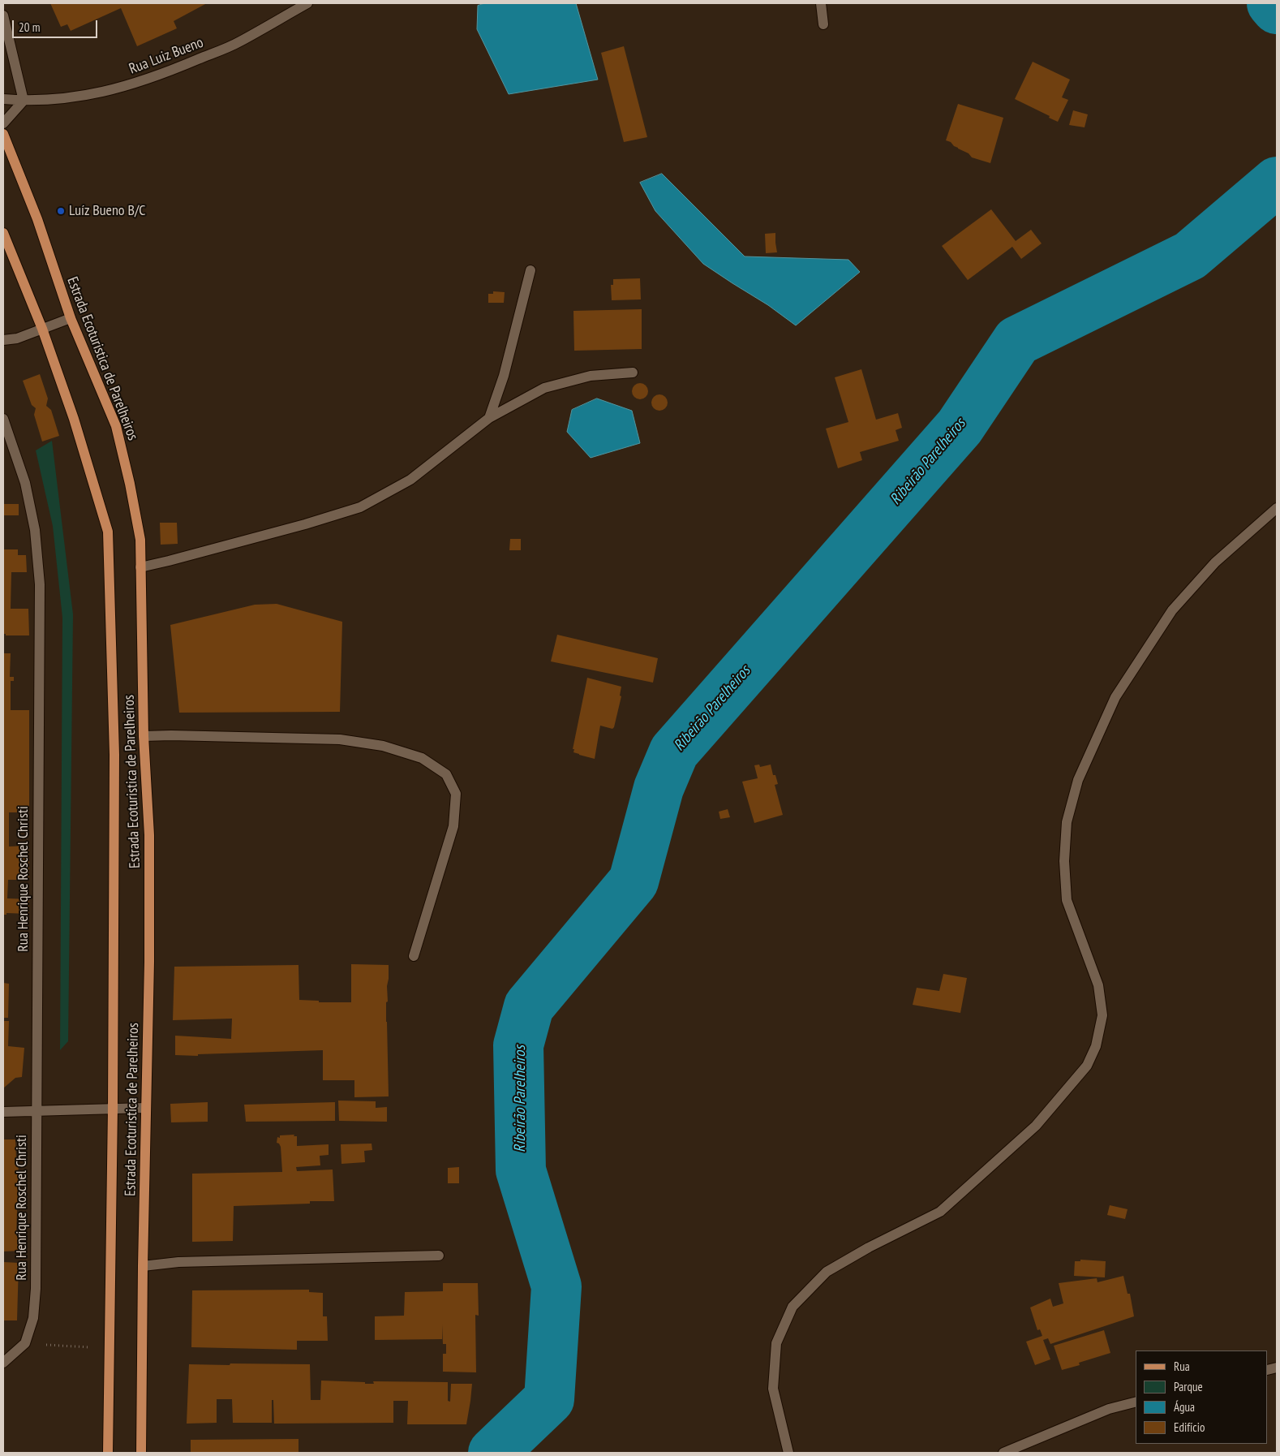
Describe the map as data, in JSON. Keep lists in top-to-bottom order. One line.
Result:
{"streets":{"main road":["Estrada Ecoturistica de Parelheiros"],"street":["Rua Luiz Bueno","Rua Henrique Roschel Christi"]},"water":["Ribeirão Parelheiros"],"places":["Luíz Bueno B/C"],"legend":["Rua","Parque","Água","Edifício"],"scale_bar":"20 m"}
